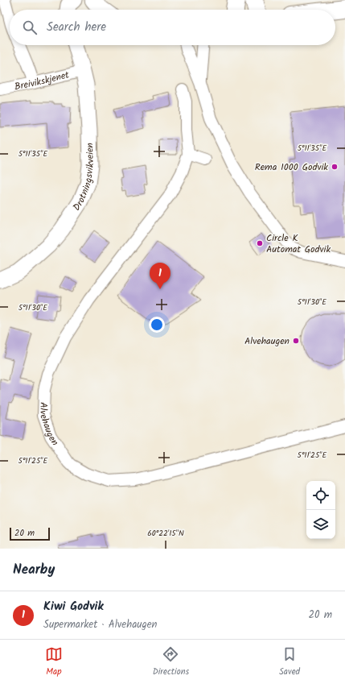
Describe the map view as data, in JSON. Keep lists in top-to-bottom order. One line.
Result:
{"streets":{"main road":["Drotningsvikveien"],"street":["Breivikskjenet","Alvehaugen"]},"crossings":[["Breivikskjenet","Drotningsvikveien"]],"places":["Rema 1000 Godvik","Circle K Automat Godvik","Alvehaugen"],"scale_bar":"20 m","page":{"search":"Search here","pins":"1","scale":"20 m","heading":"Nearby","list":[{"mark":"1","name":"Kiwi Godvik","note":"Supermarket · Alvehaugen","value":"20 m"}],"nav":["Map","Directions","Saved"]},"coordinates":["5°11'35\"E","5°11'30\"E","5°11'25\"E","60°22'15\"N"]}
